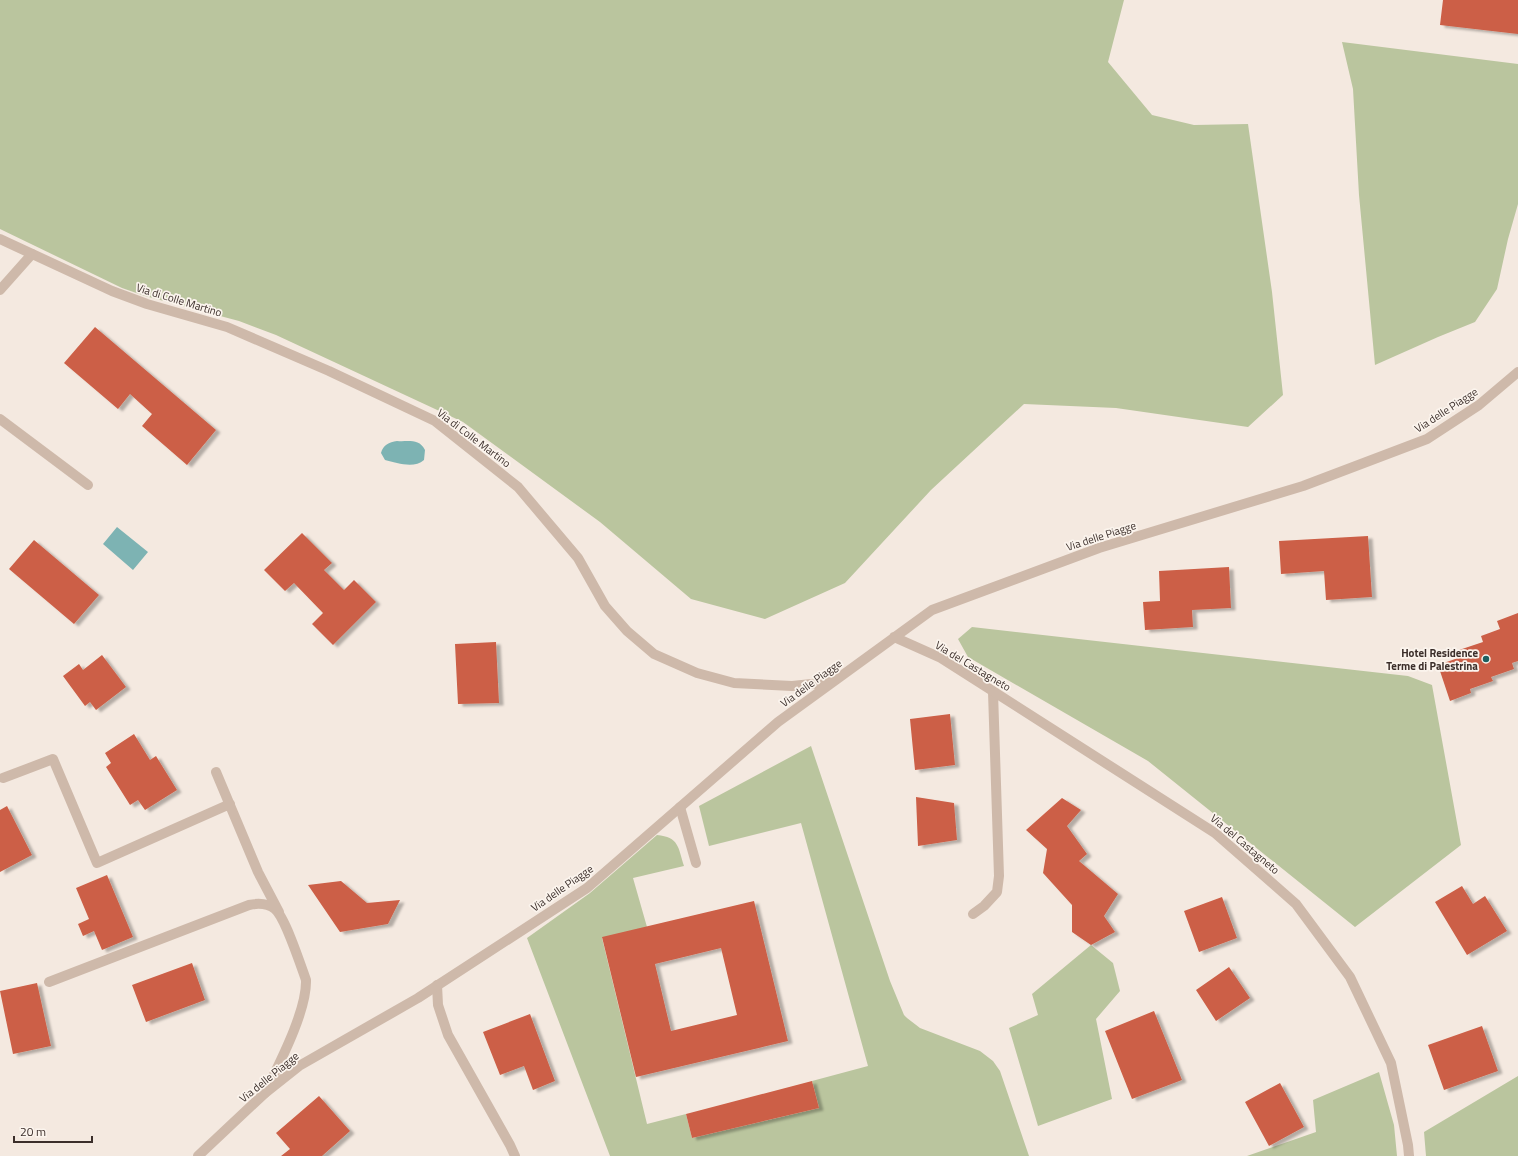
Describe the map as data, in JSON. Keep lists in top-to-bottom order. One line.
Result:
{"streets":{"street":["Via di Colle Martino","Via delle Piagge","Via del Castagneto"]},"crossings":[["Via di Colle Martino","Via delle Piagge"],["Via delle Piagge","Via del Castagneto"]],"places":["Hotel Residence Terme di Palestrina"],"scale_bar":"20 m"}
